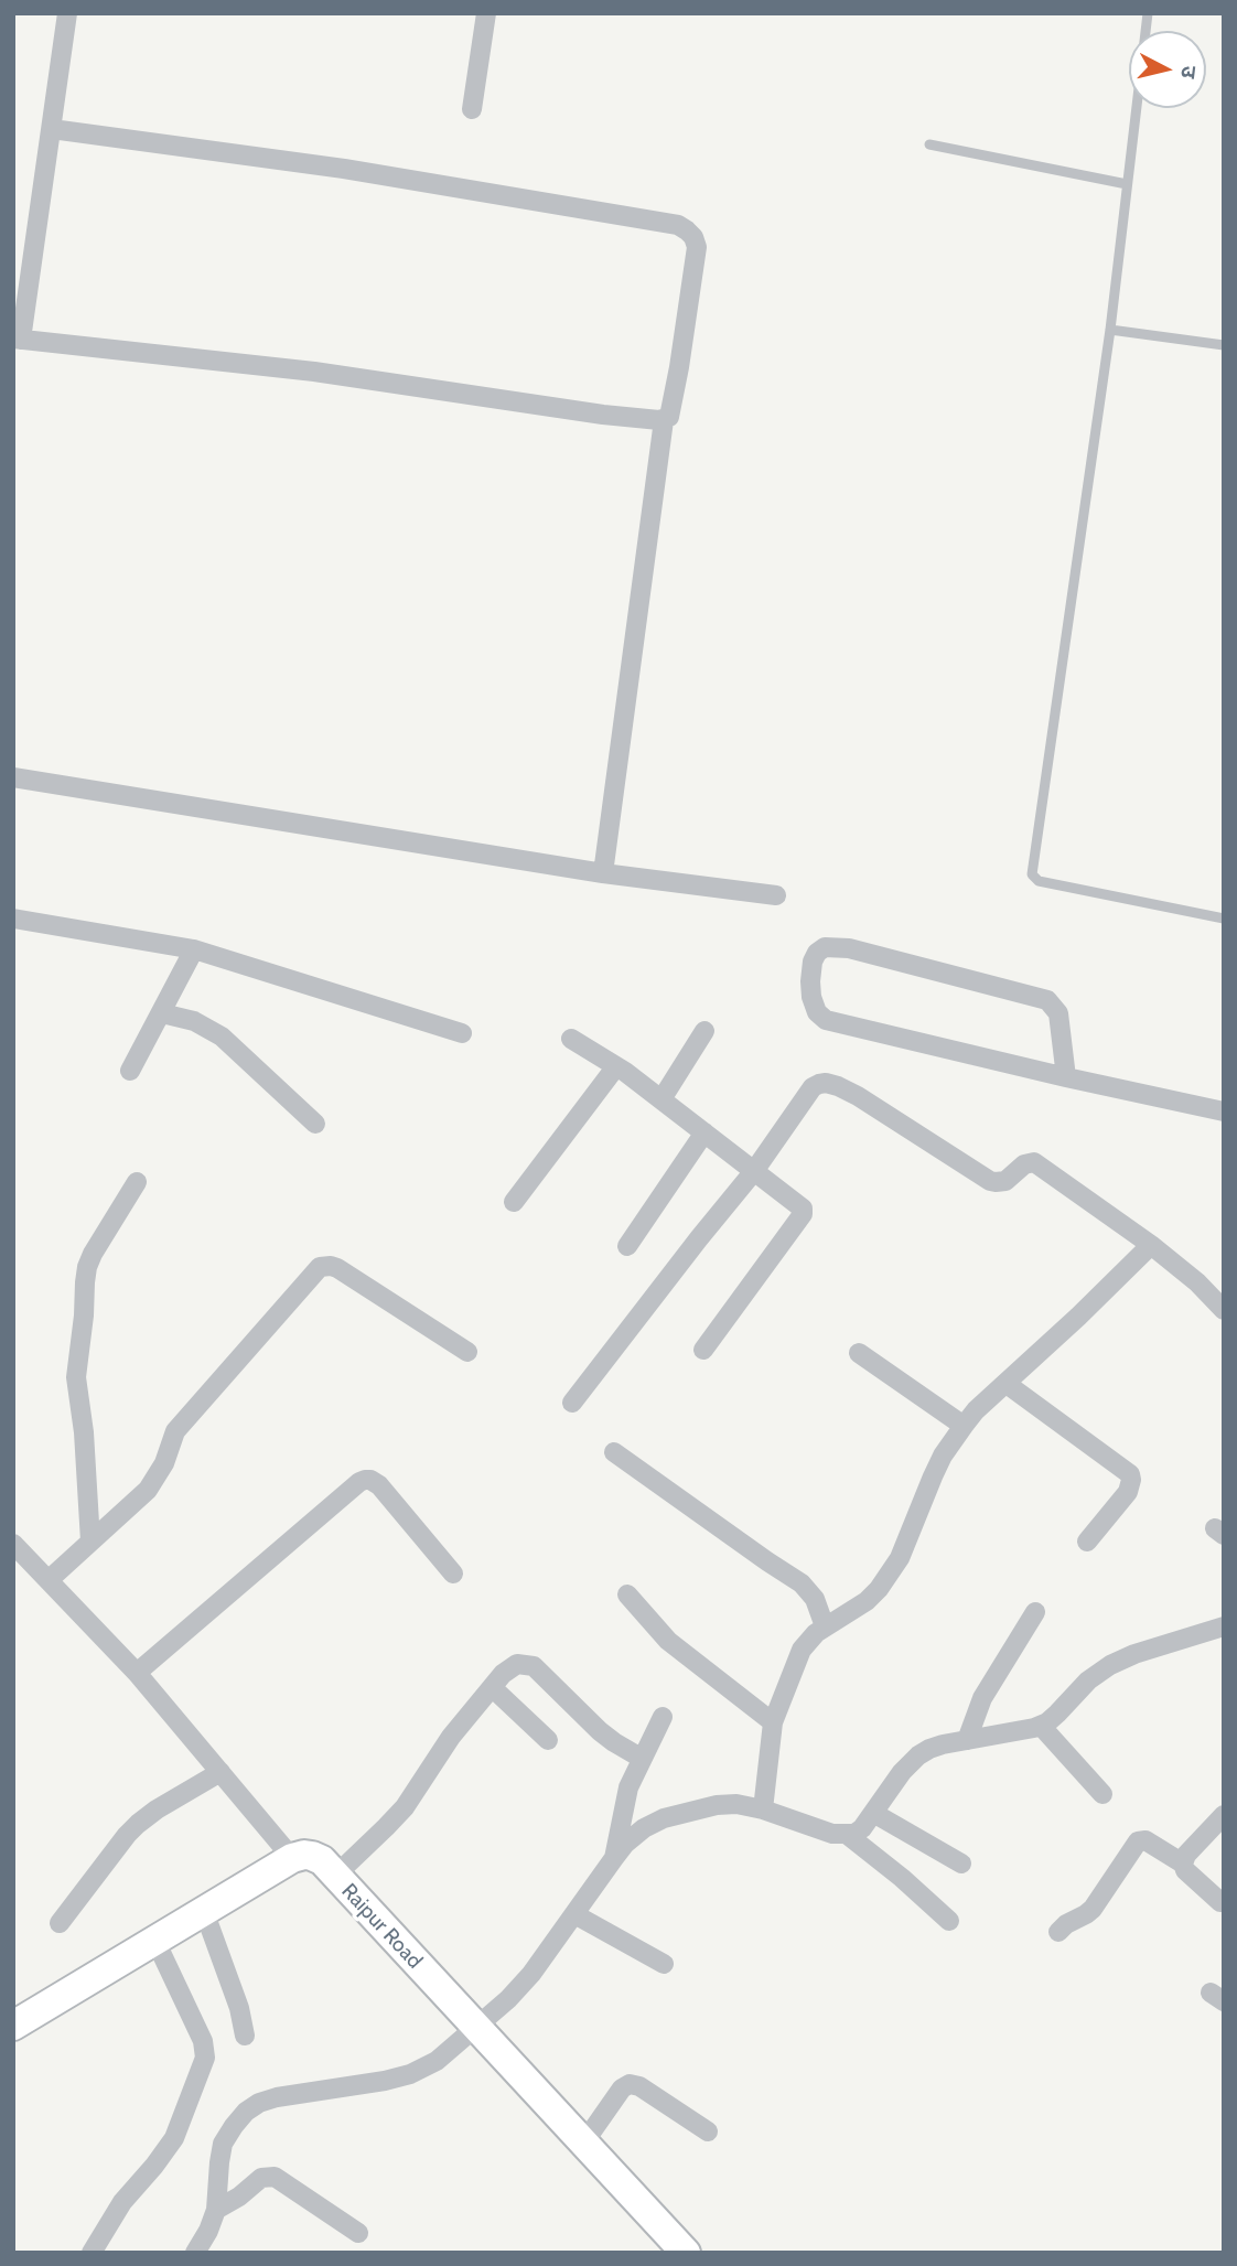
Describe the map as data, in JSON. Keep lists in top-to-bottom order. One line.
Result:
{"streets":{"main road":["Raipur Road"]},"north":"right"}
